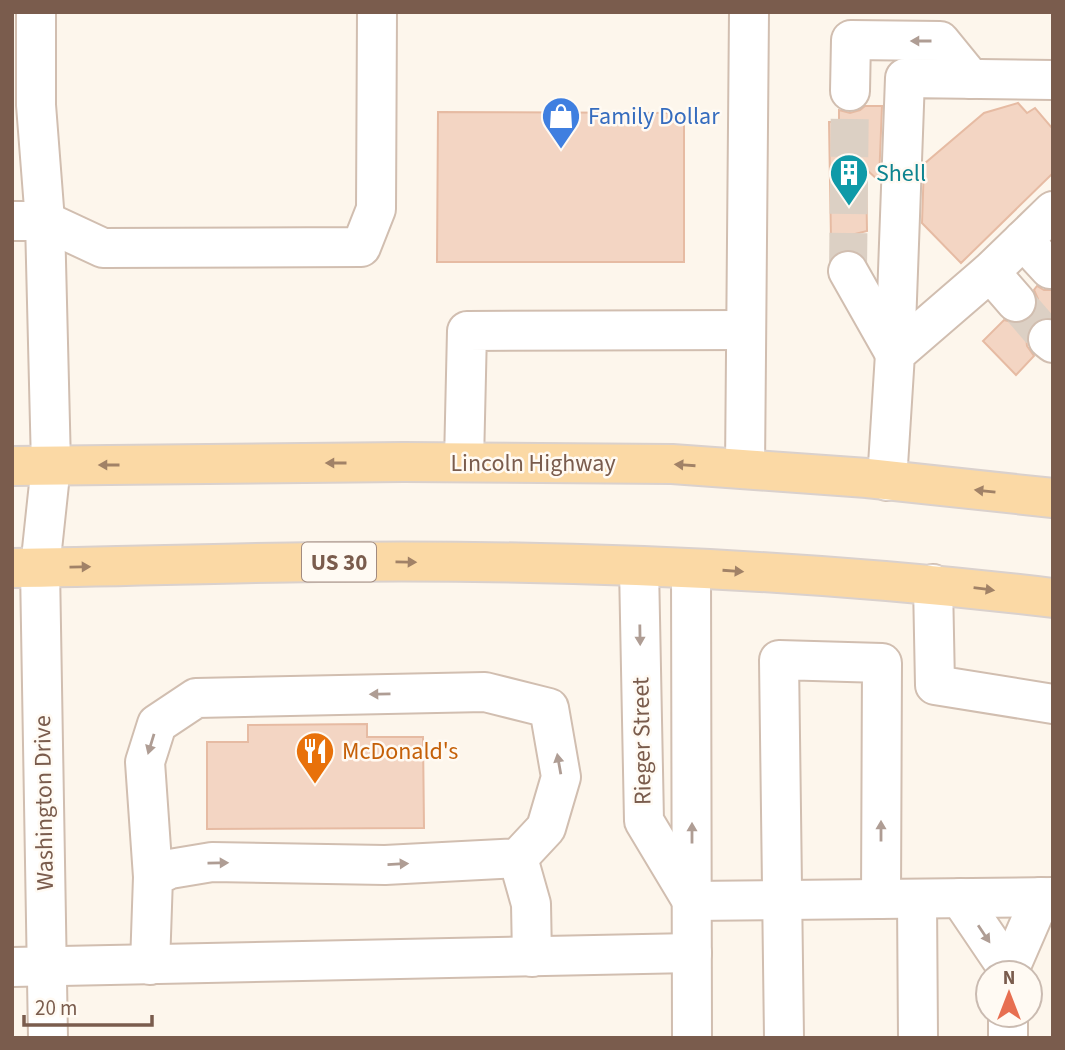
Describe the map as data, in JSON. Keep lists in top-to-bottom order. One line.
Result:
{"streets":{"main road":["Lincoln Highway","US 30"],"street":["Rieger Street","Washington Drive"]},"crossings":[["Lincoln Highway","Washington Drive"],["US 30","Rieger Street"],["US 30","Washington Drive"]],"places":{"shop":["Family Dollar"],"building":["Shell"],"restaurant":["McDonald's"]},"scale_bar":"20 m","north":"top"}
